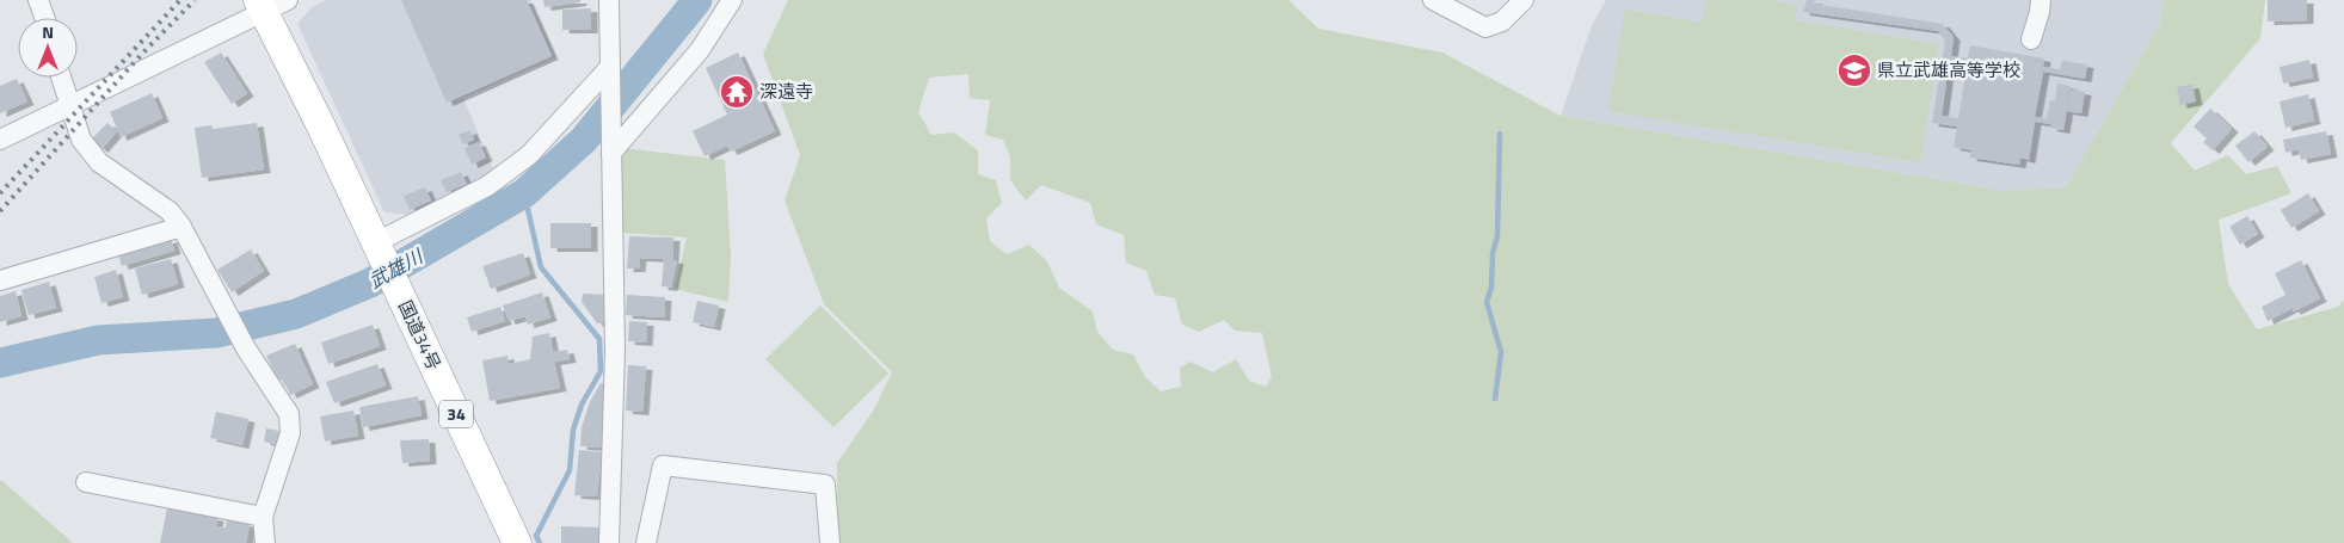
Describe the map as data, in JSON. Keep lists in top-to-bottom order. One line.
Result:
{"streets":{"highway":["国道34号","34"]},"water":["武雄川"],"places":{"school or university":["県立武雄高等学校"],"temple":["深遠寺"]},"north":"top"}
